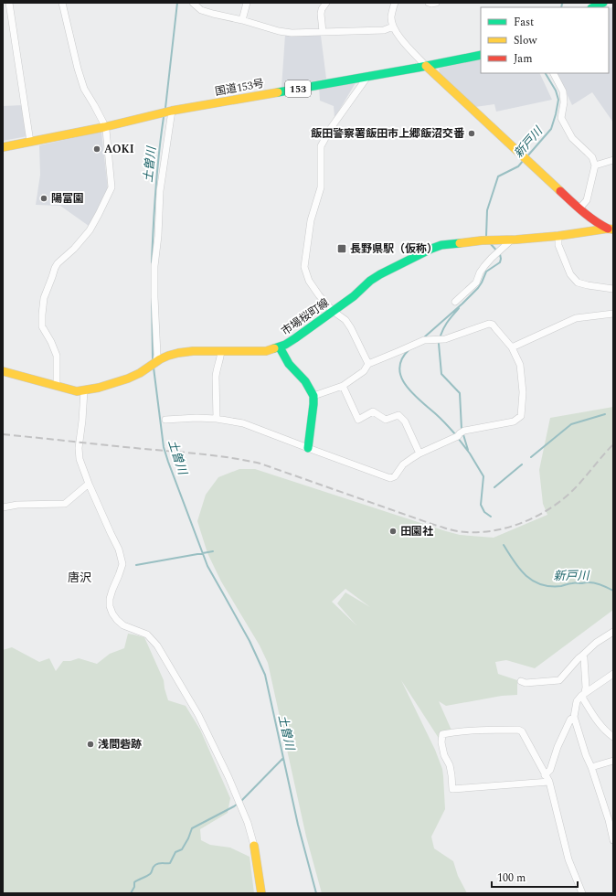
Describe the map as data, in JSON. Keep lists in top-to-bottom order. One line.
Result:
{"streets":{"main road":["国道153号","153","市場桜町線"]},"districts":["唐沢"],"water":["新戸川","土曽川"],"places":{"other":["飯田警察署飯田市上郷飯沼交番","AOKI","陽富園","田園社","浅間砦跡"],"transit":["長野県駅（仮称）"]},"legend":["Fast","Slow","Jam"],"scale_bar":"100 m"}
